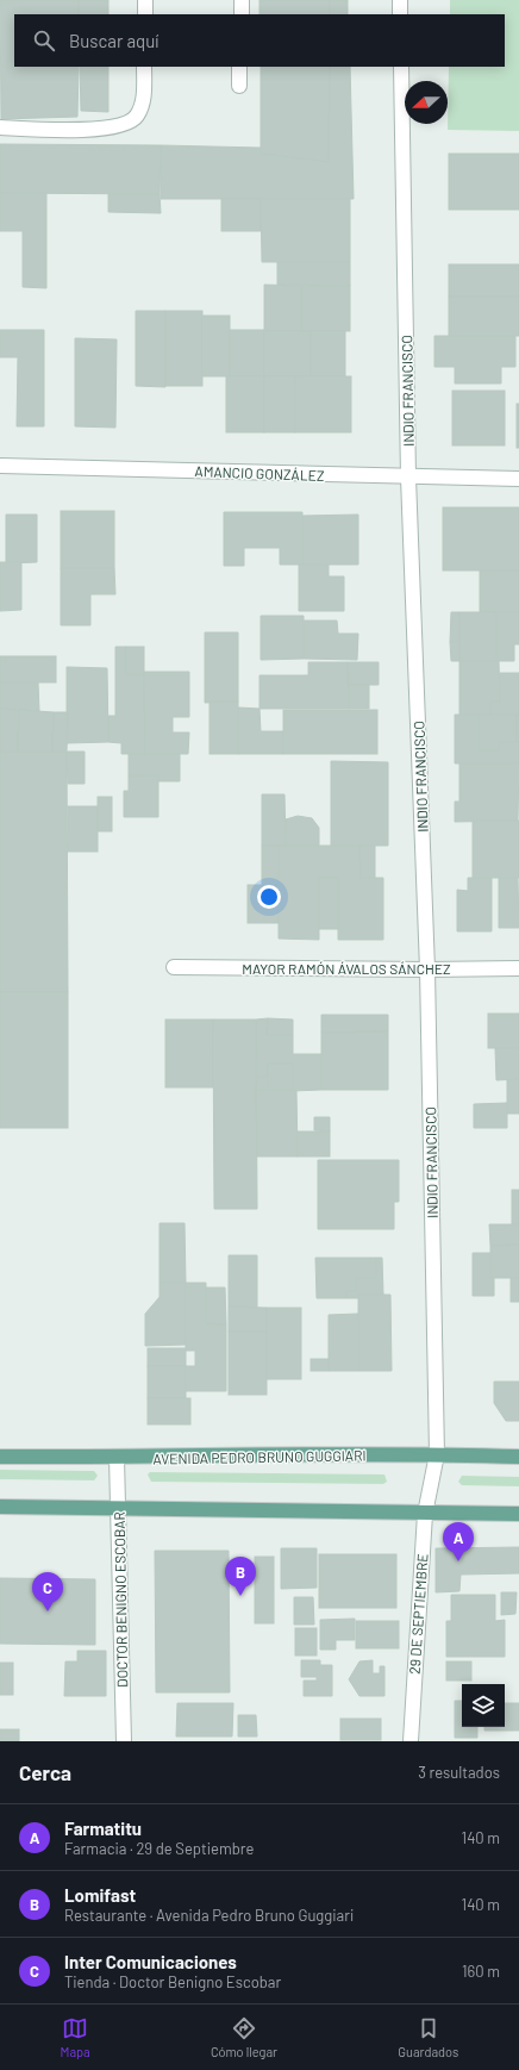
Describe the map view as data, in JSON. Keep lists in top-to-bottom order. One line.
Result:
{"streets":{"main road":["AVENIDA PEDRO BRUNO GUGGIARI"],"street":["INDIO FRANCISCO","AMANCIO GONZÁLEZ","MAYOR RAMÓN ÁVALOS SÁNCHEZ","DOCTOR BENIGNO ESCOBAR","29 DE SEPTIEMBRE"]},"crossings":[["INDIO FRANCISCO","AMANCIO GONZÁLEZ"],["INDIO FRANCISCO","MAYOR RAMÓN ÁVALOS SÁNCHEZ"],["INDIO FRANCISCO","AVENIDA PEDRO BRUNO GUGGIARI"],["INDIO FRANCISCO","29 DE SEPTIEMBRE"],["AVENIDA PEDRO BRUNO GUGGIARI","DOCTOR BENIGNO ESCOBAR"]],"north":"left","page":{"search":"Buscar aquí","pins":["A","B","C"],"heading":["Cerca","3 resultados"],"list":[{"mark":"A","name":"Farmatitu","note":"Farmacia · 29 de Septiembre","value":"140 m"},{"mark":"B","name":"Lomifast","note":"Restaurante · Avenida Pedro Bruno Guggiari","value":"140 m"},{"mark":"C","name":"Inter Comunicaciones","note":"Tienda · Doctor Benigno Escobar","value":"160 m"}],"nav":["Mapa","Cómo llegar","Guardados"]}}
